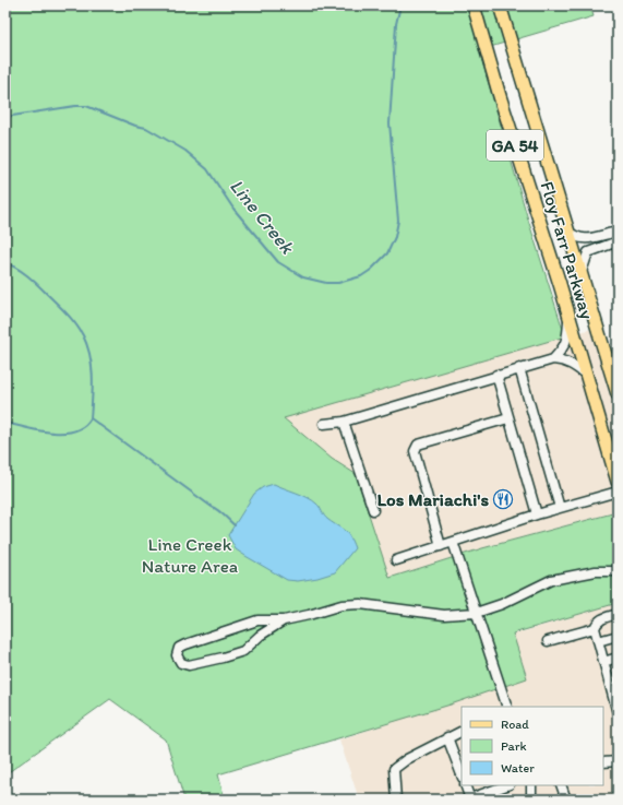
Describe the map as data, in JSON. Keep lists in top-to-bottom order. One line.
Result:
{"streets":{"main road":["GA 54","Floy Farr Parkway"]},"water":["Line Creek"],"parks":["Line Creek Nature Area"],"places":{"restaurant":["Los Mariachi's"]},"legend":["Road","Park","Water"]}
